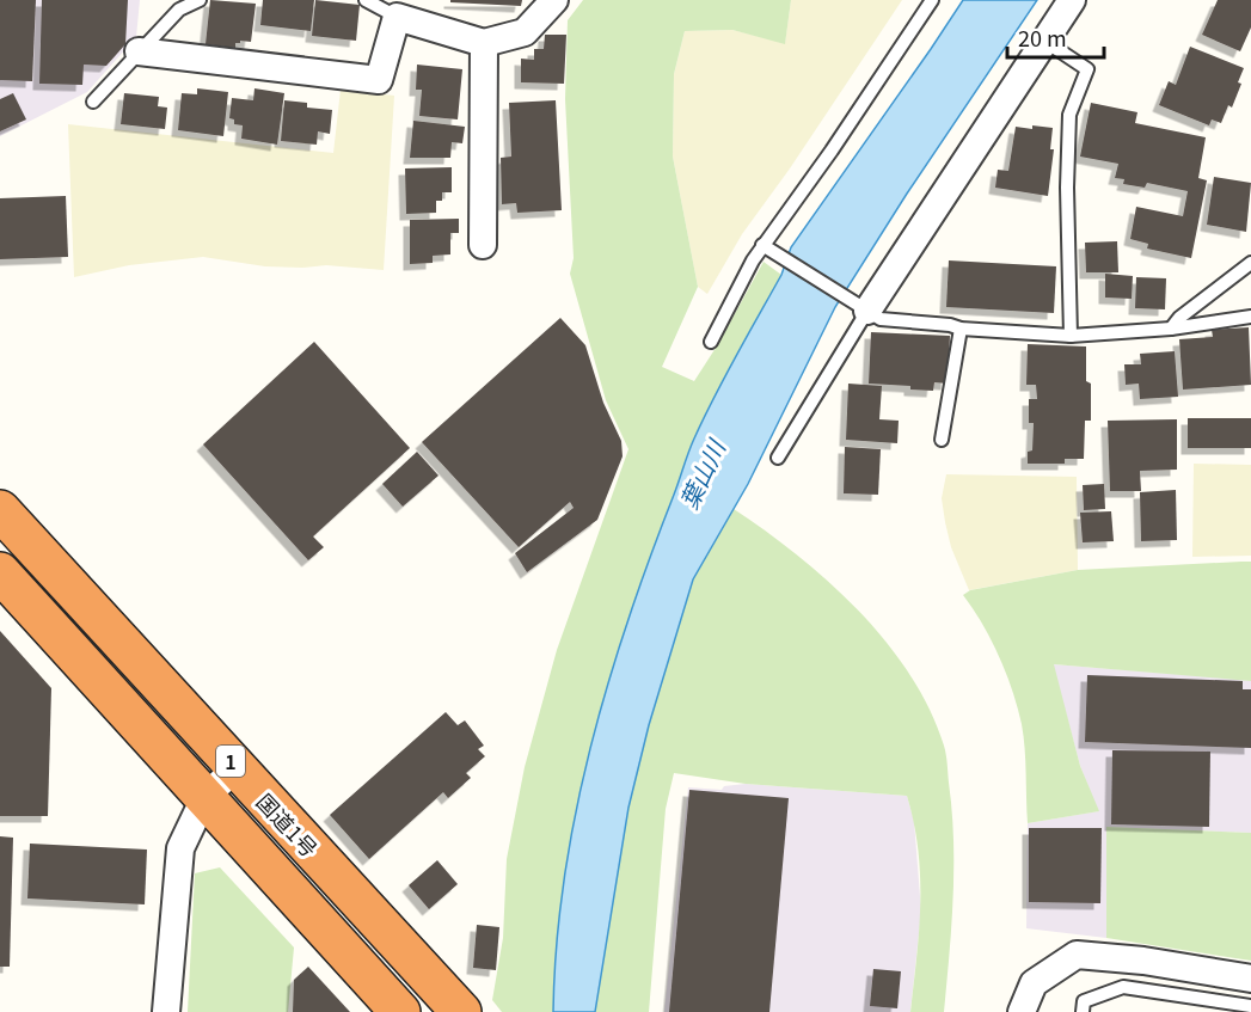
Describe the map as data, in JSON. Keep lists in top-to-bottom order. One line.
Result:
{"streets":{"highway":["1","国道1号"]},"water":["葉山川"],"scale_bar":"20 m"}
